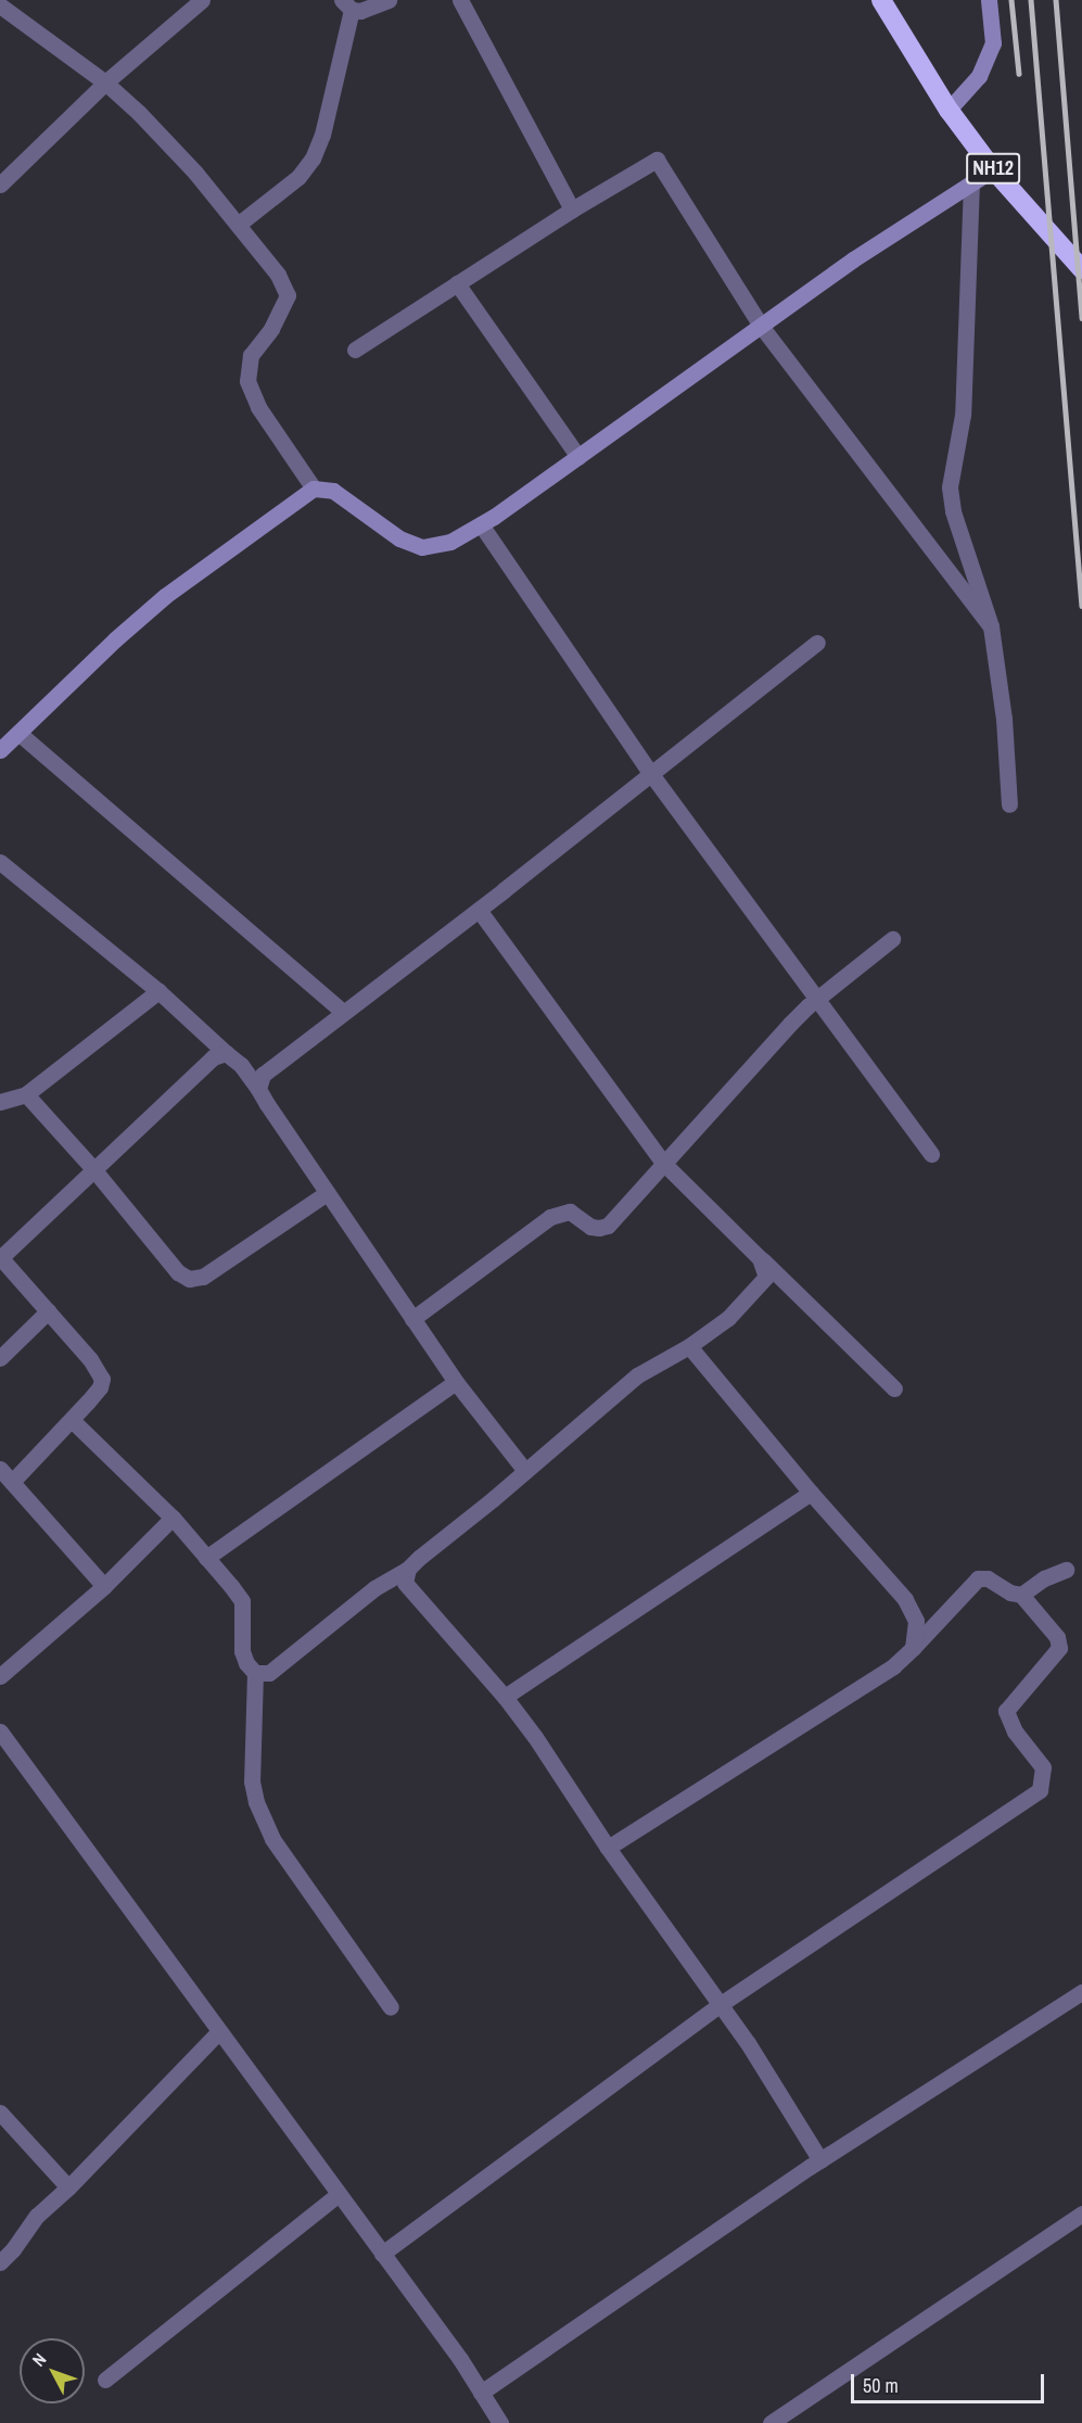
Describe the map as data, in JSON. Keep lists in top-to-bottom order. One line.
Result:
{"streets":{"highway":["NH12"]},"scale_bar":"50 m","north":"top left"}
